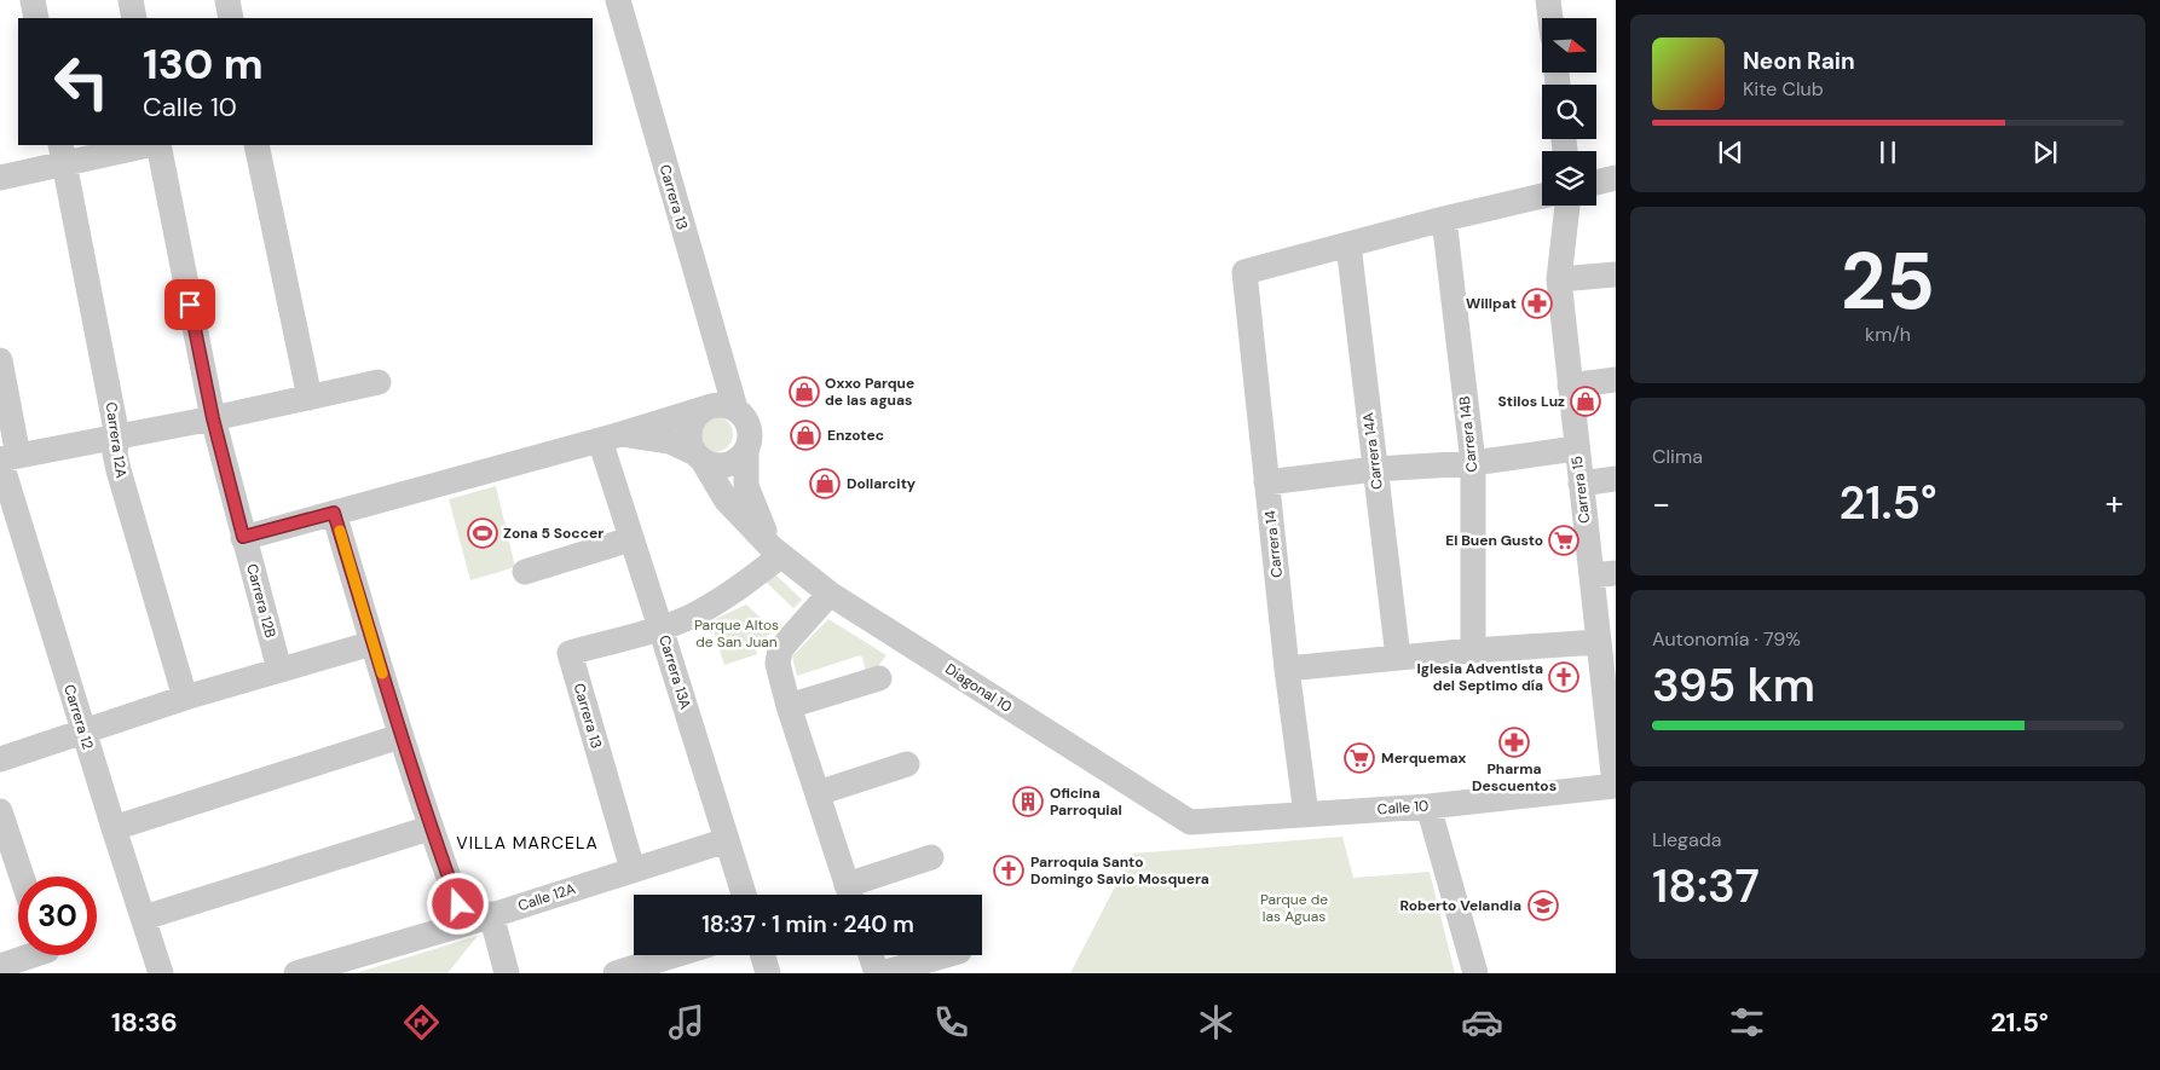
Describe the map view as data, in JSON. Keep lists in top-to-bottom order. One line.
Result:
{"streets":{"street":["Carrera 13","Carrera 14B","Carrera 12A","Carrera 14A","Carrera 15","Carrera 14","Carrera 12B","Carrera 13A","Diagonal 10","Carrera 12","Calle 10","Calle 12A"]},"crossings":[["Carrera 13","Carrera 13A"],["Carrera 13","Diagonal 10"],["Carrera 13","Calle 12A"],["Carrera 14A","Carrera 14"],["Carrera 15","Calle 10"],["Carrera 14","Calle 10"],["Carrera 13A","Calle 12A"],["Diagonal 10","Calle 10"]],"districts":["VILLA MARCELA"],"parks":["Parque Altos de San Juan","Parque de las Aguas"],"places":{"pharmacy":["Willpat","Pharma Descuentos"],"shop":["Oxxo Parque de las aguas","Stilos Luz","Enzotec","Dollarcity"],"sports":["Zona 5 Soccer"],"supermarket":["El Buen Gusto","Merquemax"],"church":["Iglesia Adventista del Septimo día","Parroquia Santo Domingo Savio Mosquera"],"building":["Oficina Parroquial"],"school or university":["Roberto Velandia"]},"north":"right","page":{"turn":["130 m","Calle 10"],"song":["Neon Rain","Kite Club"],"tile":[["25","km/h"],"Clima",["Autonomía · 79%","395 km"],["Llegada","18:37"]],"heat":["−","21.5°","+"],"limit":"30","trip":"18:37 · 1 min · 240 m","tabs":["18:36","21.5°"]}}
